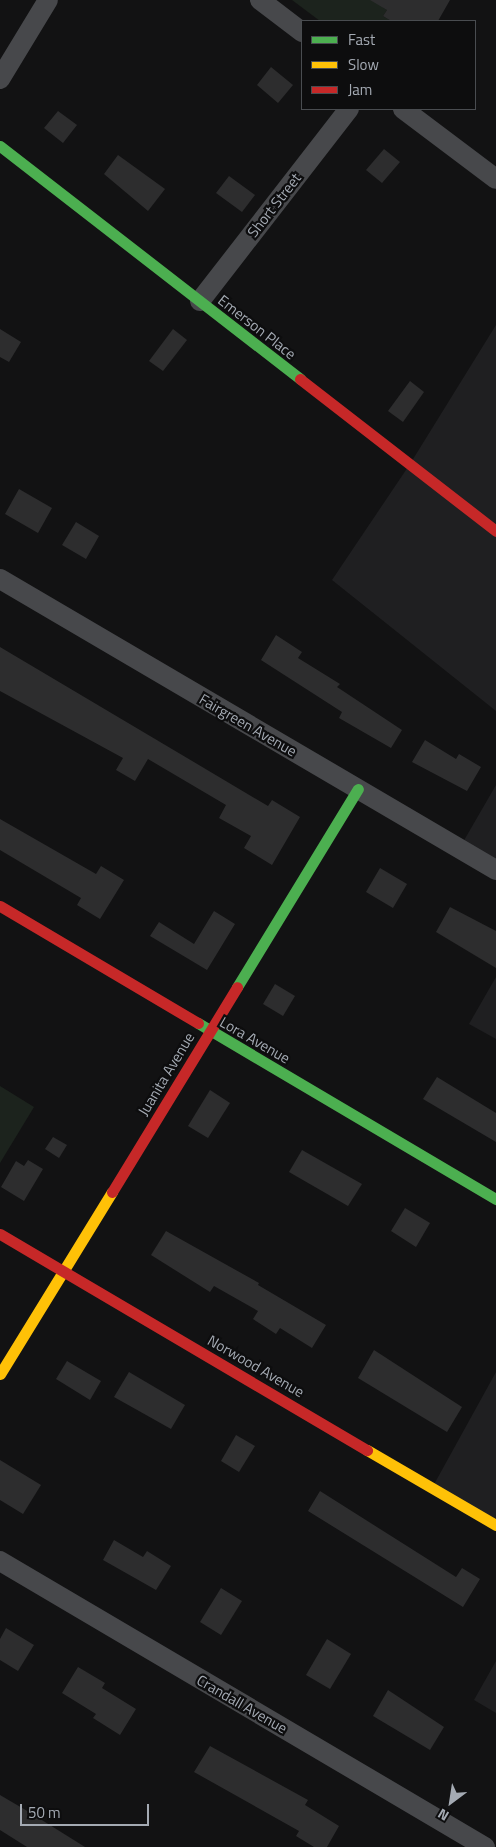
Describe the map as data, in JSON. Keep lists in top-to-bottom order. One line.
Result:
{"streets":{"street":["Short Street","Emerson Place","Fairgreen Avenue","Lora Avenue","Juanita Avenue","Norwood Avenue","Crandall Avenue"]},"crossings":[["Short Street","Emerson Place"],["Fairgreen Avenue","Juanita Avenue"],["Lora Avenue","Juanita Avenue"],["Juanita Avenue","Norwood Avenue"]],"legend":["Fast","Slow","Jam"],"scale_bar":"50 m","north":"bottom left"}
